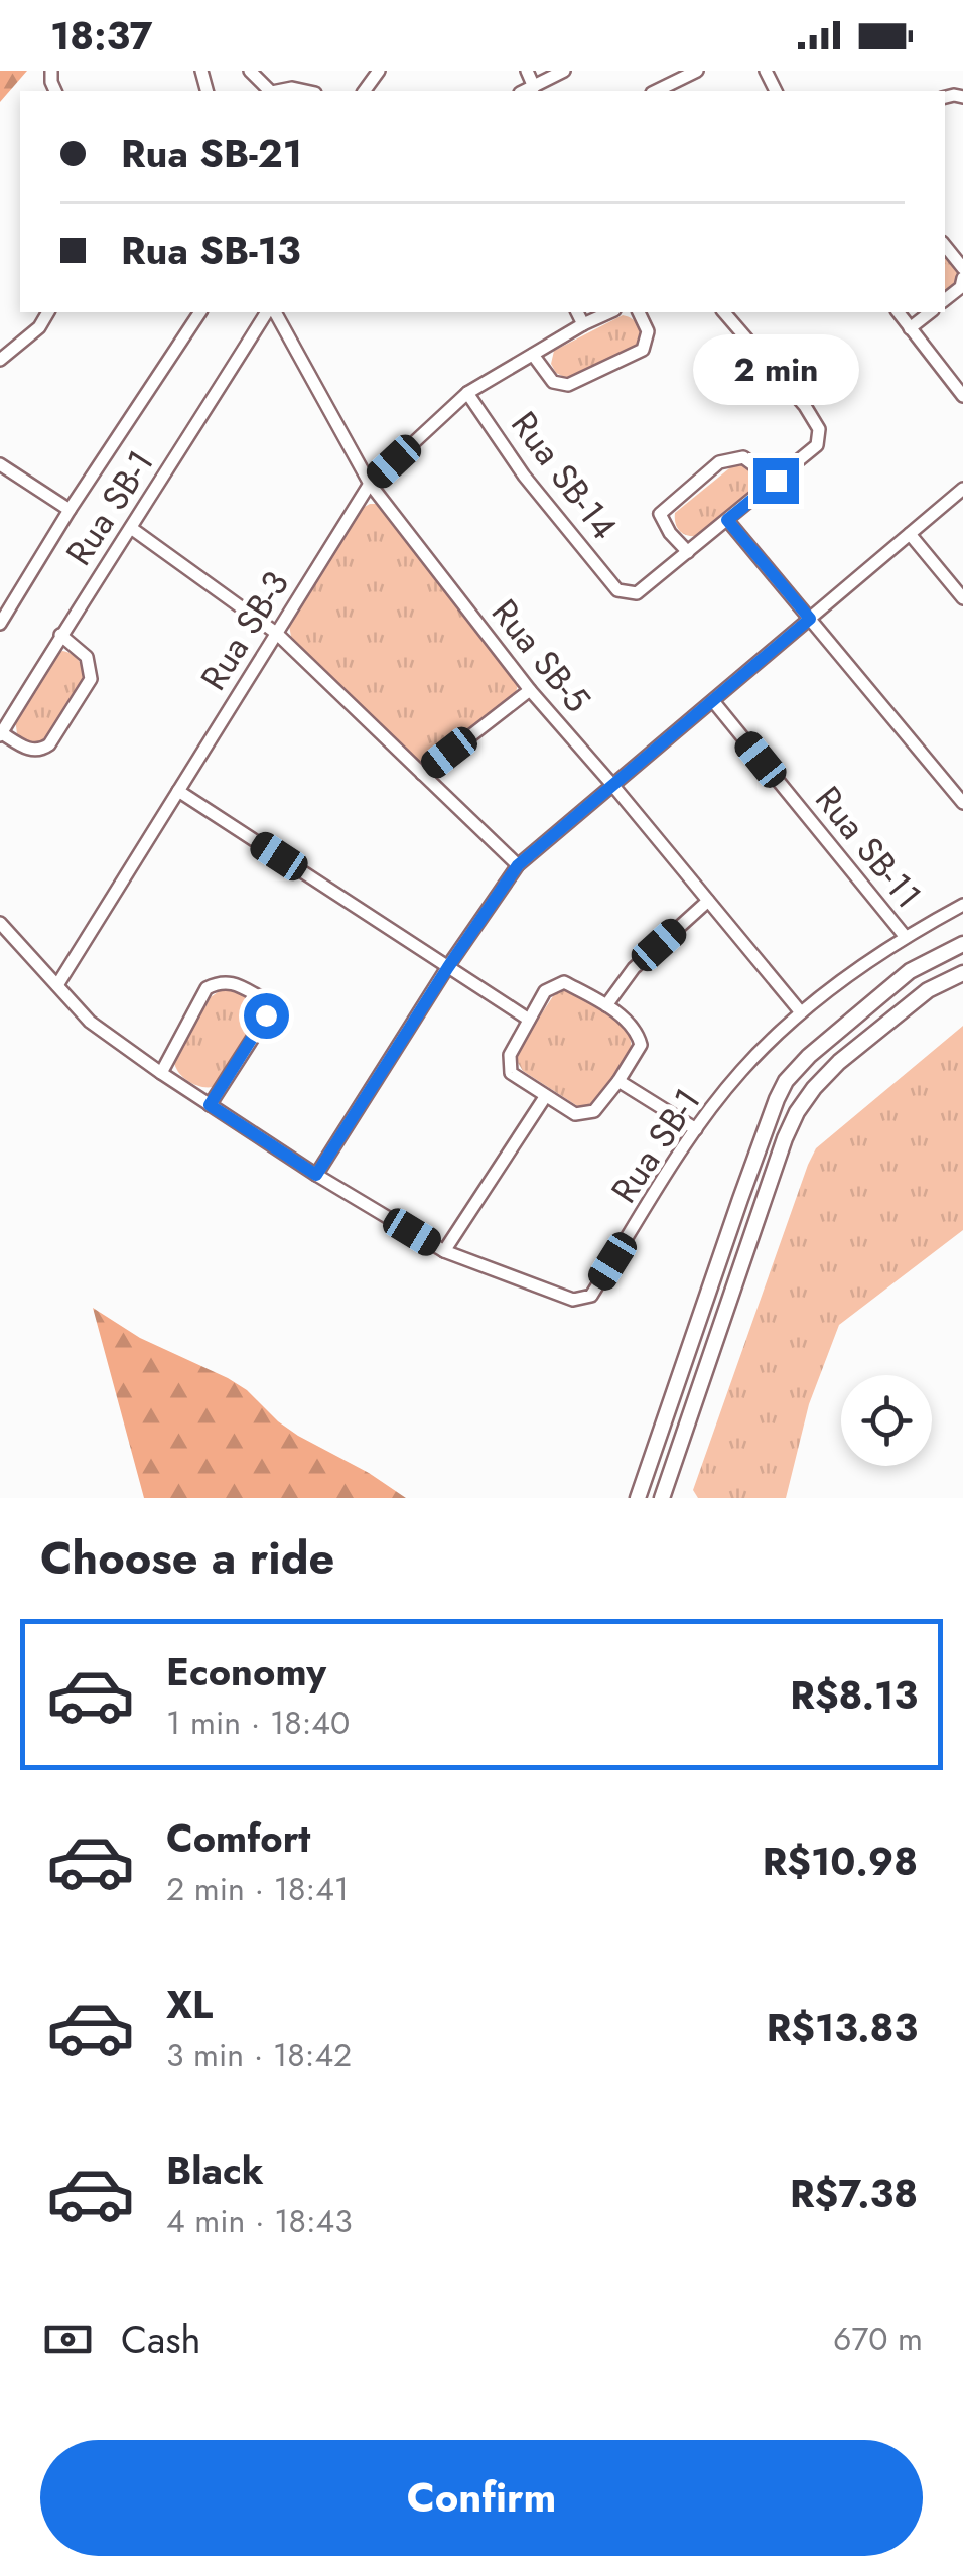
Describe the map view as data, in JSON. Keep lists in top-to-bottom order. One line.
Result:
{"streets":{"street":["Rua SB-14","Rua SB-1","Rua SB-3","Rua SB-5","Rua SB-11"]},"crossings":[["Rua SB-14","Rua SB-3"],["Rua SB-1","Rua SB-3"],["Rua SB-1","Rua SB-5"],["Rua SB-1","Rua SB-11"],["Rua SB-3","Rua SB-5"]],"page":{"status":"18:37","banner":["Rua SB-21","Rua SB-13"],"bubble":"2 min","heading":"Choose a ride","list":[{"name":"Economy","note":"1 min · 18:40","value":"R$8.13"},{"name":"Comfort","note":"2 min · 18:41","value":"R$10.98"},{"name":"XL","note":"3 min · 18:42","value":"R$13.83"},{"name":"Black","note":"4 min · 18:43","value":"R$7.38"}],"pay":["Cash","670 m"],"buttons":"Confirm"}}
